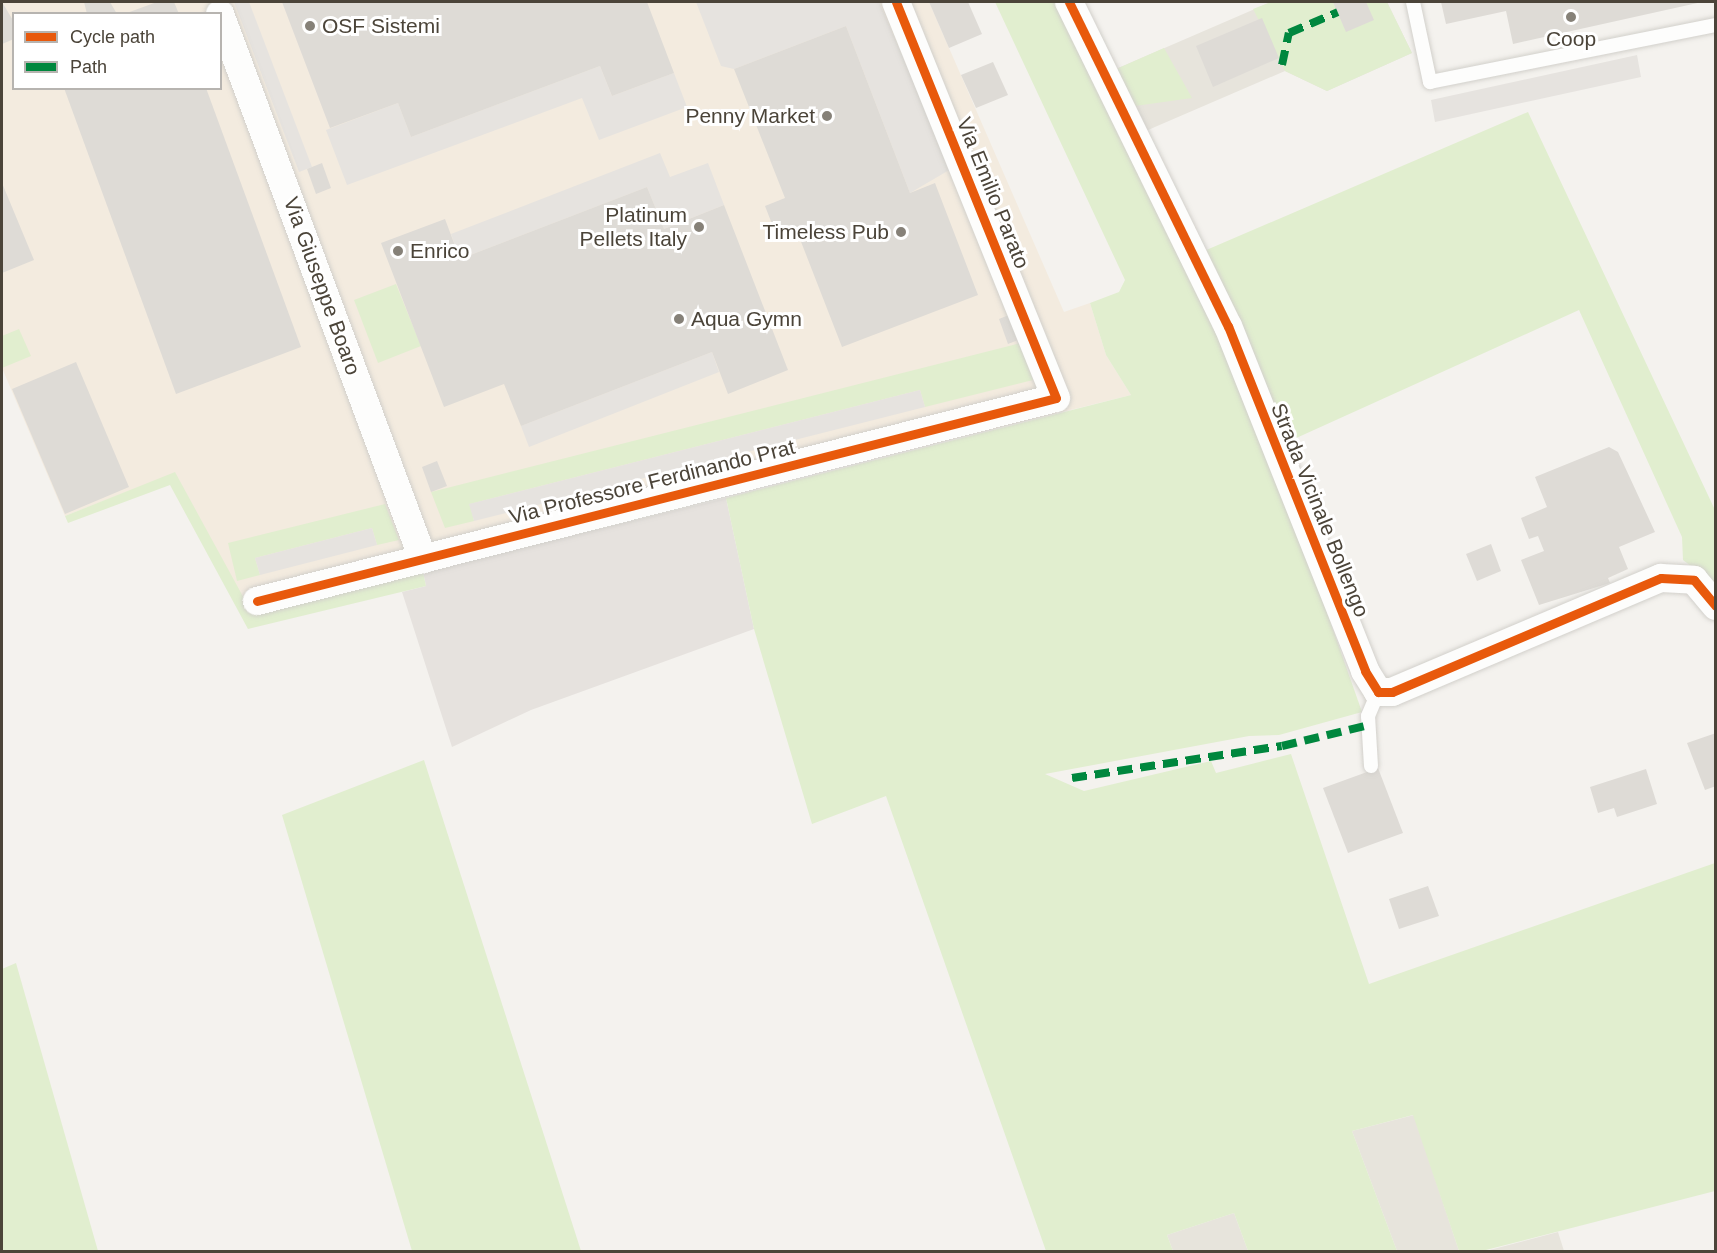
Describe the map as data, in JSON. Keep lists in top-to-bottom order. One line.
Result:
{"streets":{"street":["Via Emilio Parato","Via Giuseppe Boaro","Via Professore Ferdinando Prat","Strada Vicinale Bollengo"]},"crossings":[["Via Emilio Parato","Via Professore Ferdinando Prat"],["Via Giuseppe Boaro","Via Professore Ferdinando Prat"]],"places":["Coop","OSF Sistemi","Penny Market","Platinum Pellets Italy","Timeless Pub","Enrico","Aqua Gymn"],"legend":["Cycle path","Path"]}
